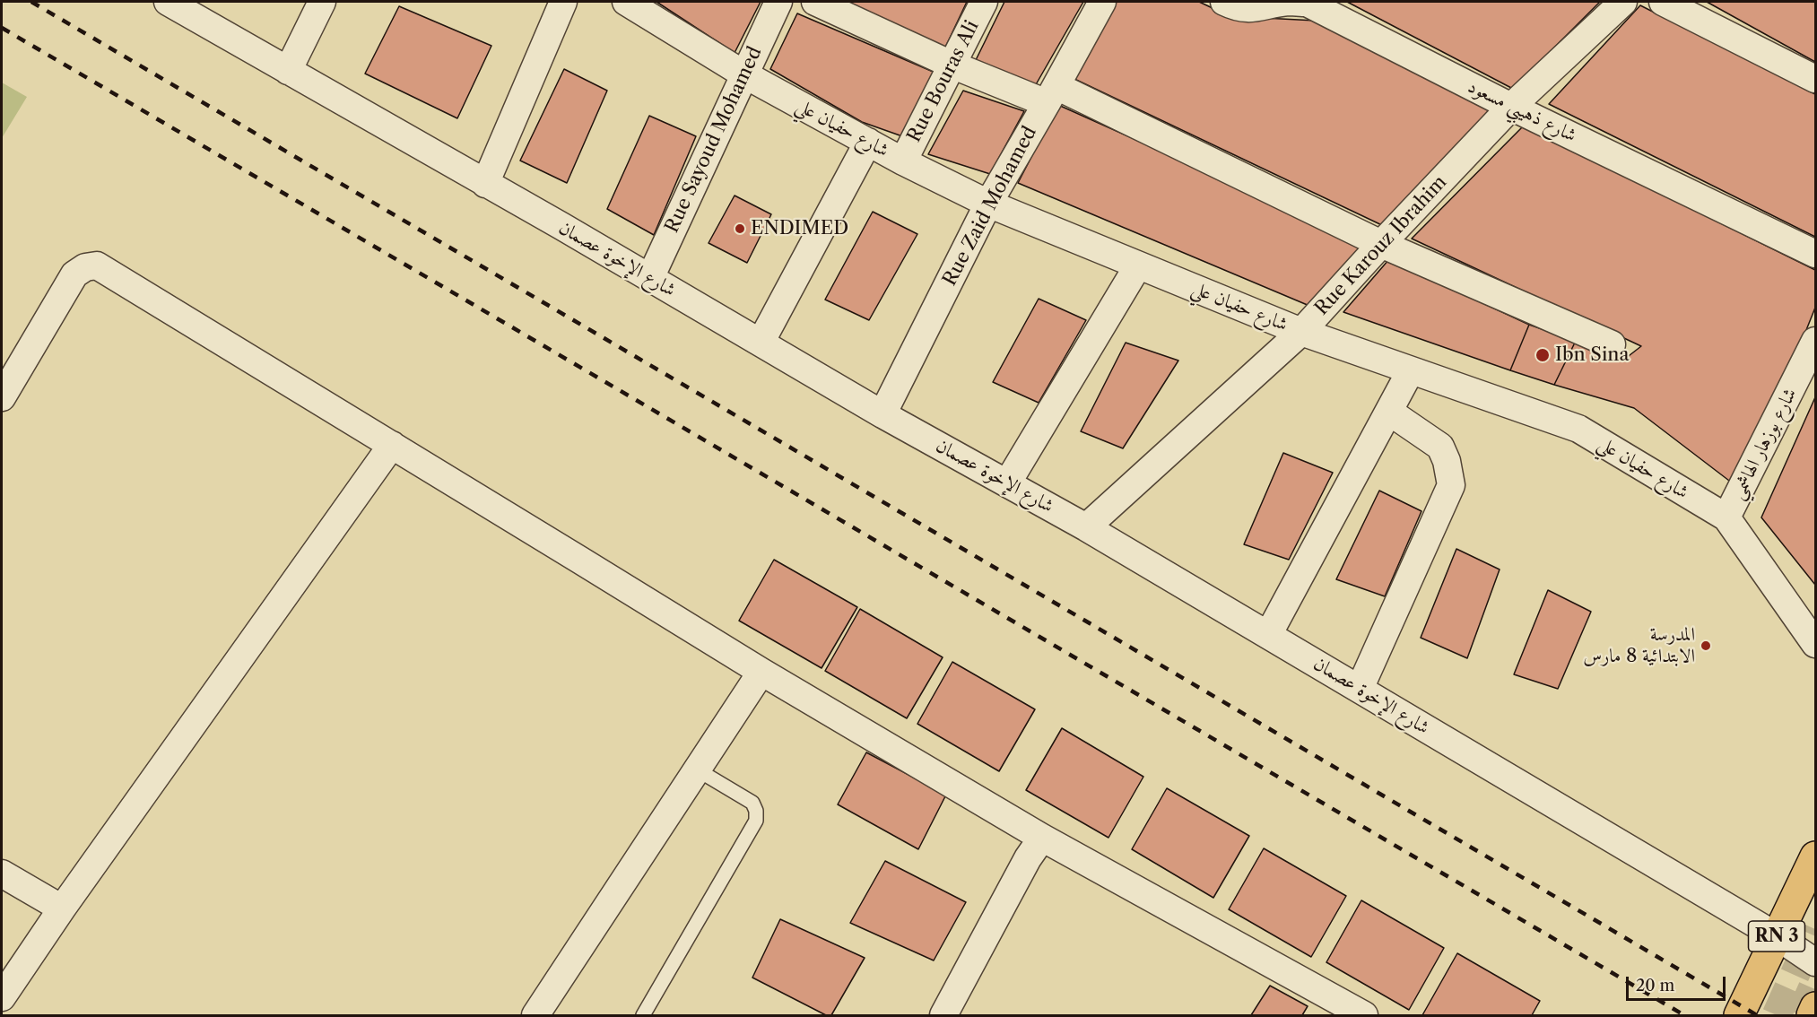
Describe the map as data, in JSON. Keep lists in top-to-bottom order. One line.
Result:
{"streets":{"main road":["RN 3"],"street":["Rue Bouras Ali","شارع ذهيبي مسعود","شارع حفيان علي","Rue Sayoud Mohamed","Rue Zaid Mohamed","Rue Karouz Ibrahim","شارع الإخوة عصمان","شارع بوزهار الهاشمي"]},"crossings":[["Rue Bouras Ali","شارع حفيان علي"],["شارع ذهيبي مسعود","Rue Karouz Ibrahim"],["شارع حفيان علي","Rue Sayoud Mohamed"],["شارع حفيان علي","Rue Zaid Mohamed"],["شارع حفيان علي","Rue Karouz Ibrahim"],["شارع حفيان علي","شارع بوزهار الهاشمي"],["Rue Sayoud Mohamed","شارع الإخوة عصمان"],["Rue Zaid Mohamed","شارع الإخوة عصمان"],["Rue Karouz Ibrahim","شارع الإخوة عصمان"],["شارع الإخوة عصمان","RN 3"]],"places":["ENDIMED","Ibn Sina","المدرسة الابتدائية 8 مارس"],"scale_bar":"20 m"}
